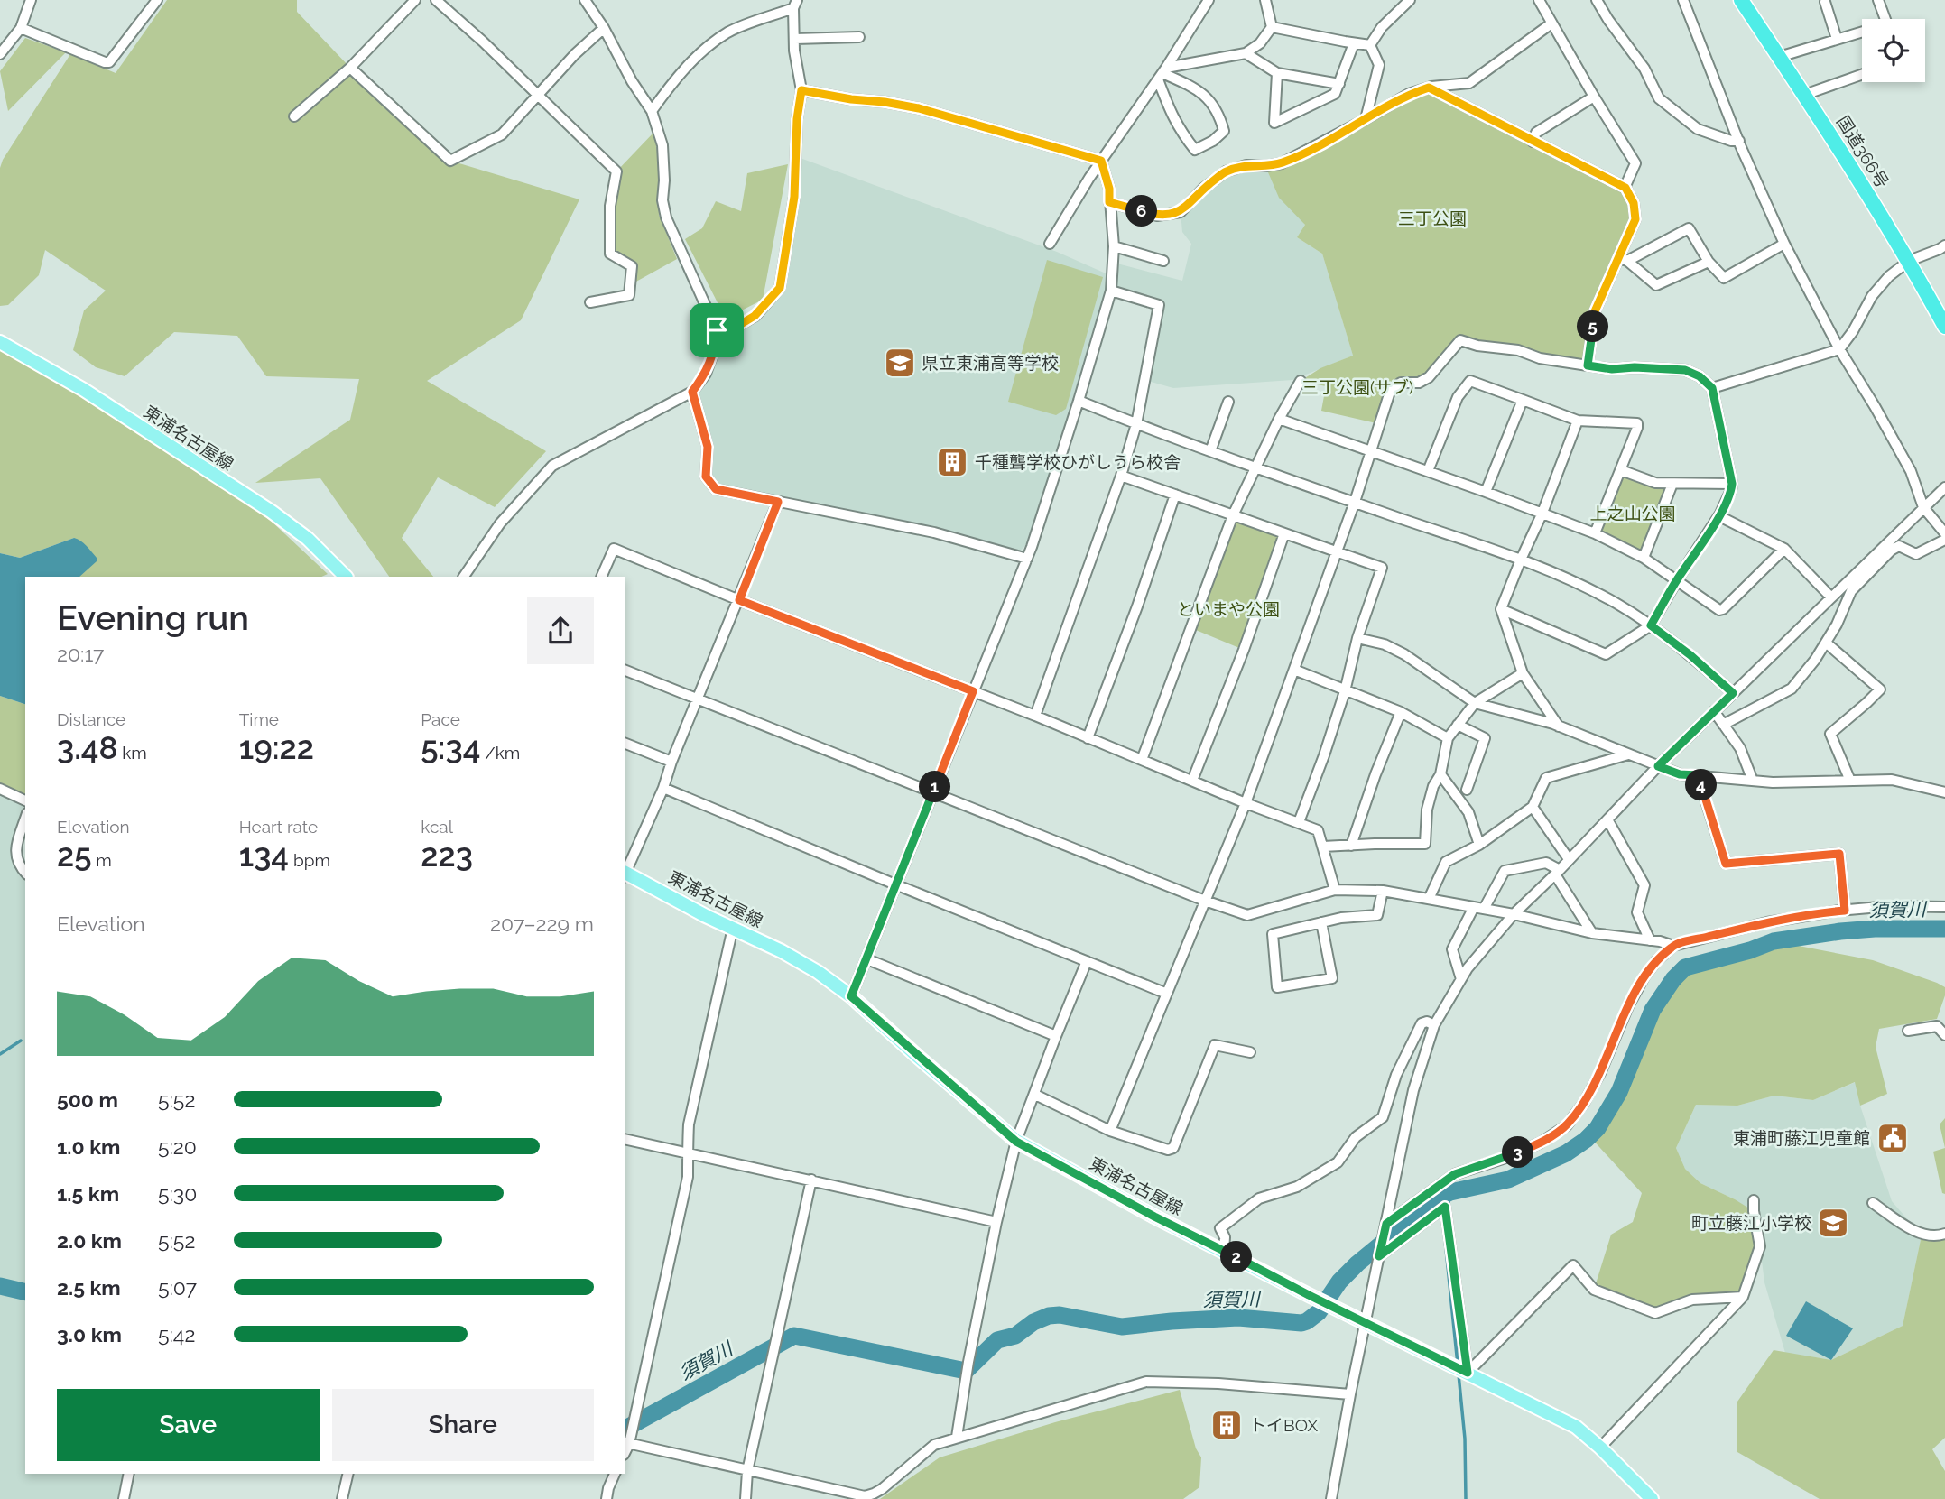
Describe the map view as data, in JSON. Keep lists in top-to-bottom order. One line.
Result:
{"streets":{"highway":["国道366号"],"main road":["東浦名古屋線"]},"water":["須賀川"],"parks":["三丁公園","三丁公園(サブ)","上之山公園","といまや公園"],"places":{"school or university":["県立東浦高等学校","町立藤江小学校"],"building":["千種聾学校ひがしうら校舎","トイBOX"],"public building":["東浦町藤江児童館"]},"page":{"pins":["6","5","4","1","3","2"],"heading":["Evening run","20:17"],"stats":[["Distance","3.48 km"],["Time","19:22"],["Pace","5:34 /km"],["Elevation","25 m"],["Heart rate","134 bpm"],["kcal","223"]],"chart":["Elevation","207–229 m"],"list":[{"name":"500 m","note":"5:52"},{"name":"1.0 km","note":"5:20"},{"name":"1.5 km","note":"5:30"},{"name":"2.0 km","note":"5:52"},{"name":"2.5 km","note":"5:07"},{"name":"3.0 km","note":"5:42"}],"buttons":["Save","Share"]}}
